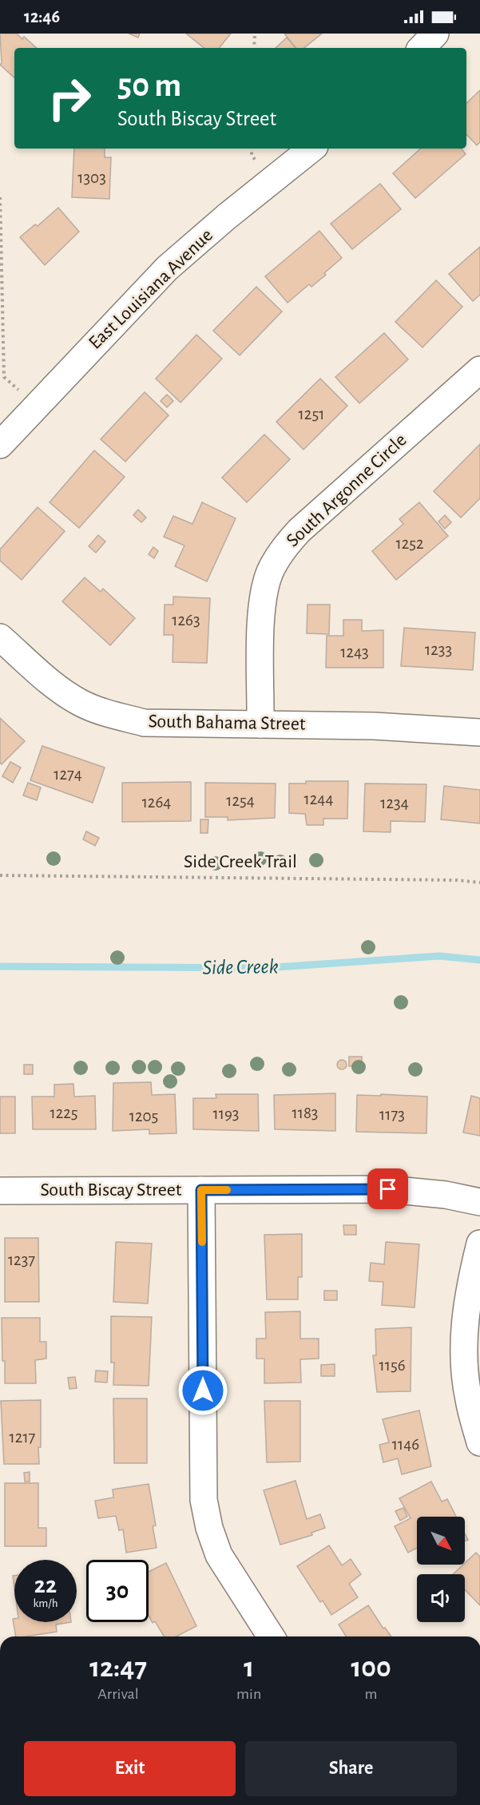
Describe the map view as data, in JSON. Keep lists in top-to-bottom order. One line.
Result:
{"streets":{"street":["East Louisiana Avenue","South Argonne Circle","South Bahama Street","South Biscay Street"],"path":["Side Creek Trail"]},"crossings":[["South Argonne Circle","South Bahama Street"]],"water":["Side Creek"],"house_numbers":["1303","1251","1252","1263","1233","1243","1274","1244","1254","1264","1234","1225","1183","1193","1173","1205","1237","1156","1217","1146"],"north":"bottom right","page":{"status":"12:46","turn":["50 m","South Biscay Street"],"speed":"22 km/h","limit":"30","eta":["12:47","Arrival","1","min","100","m"],"buttons":["Exit","Share"]}}
